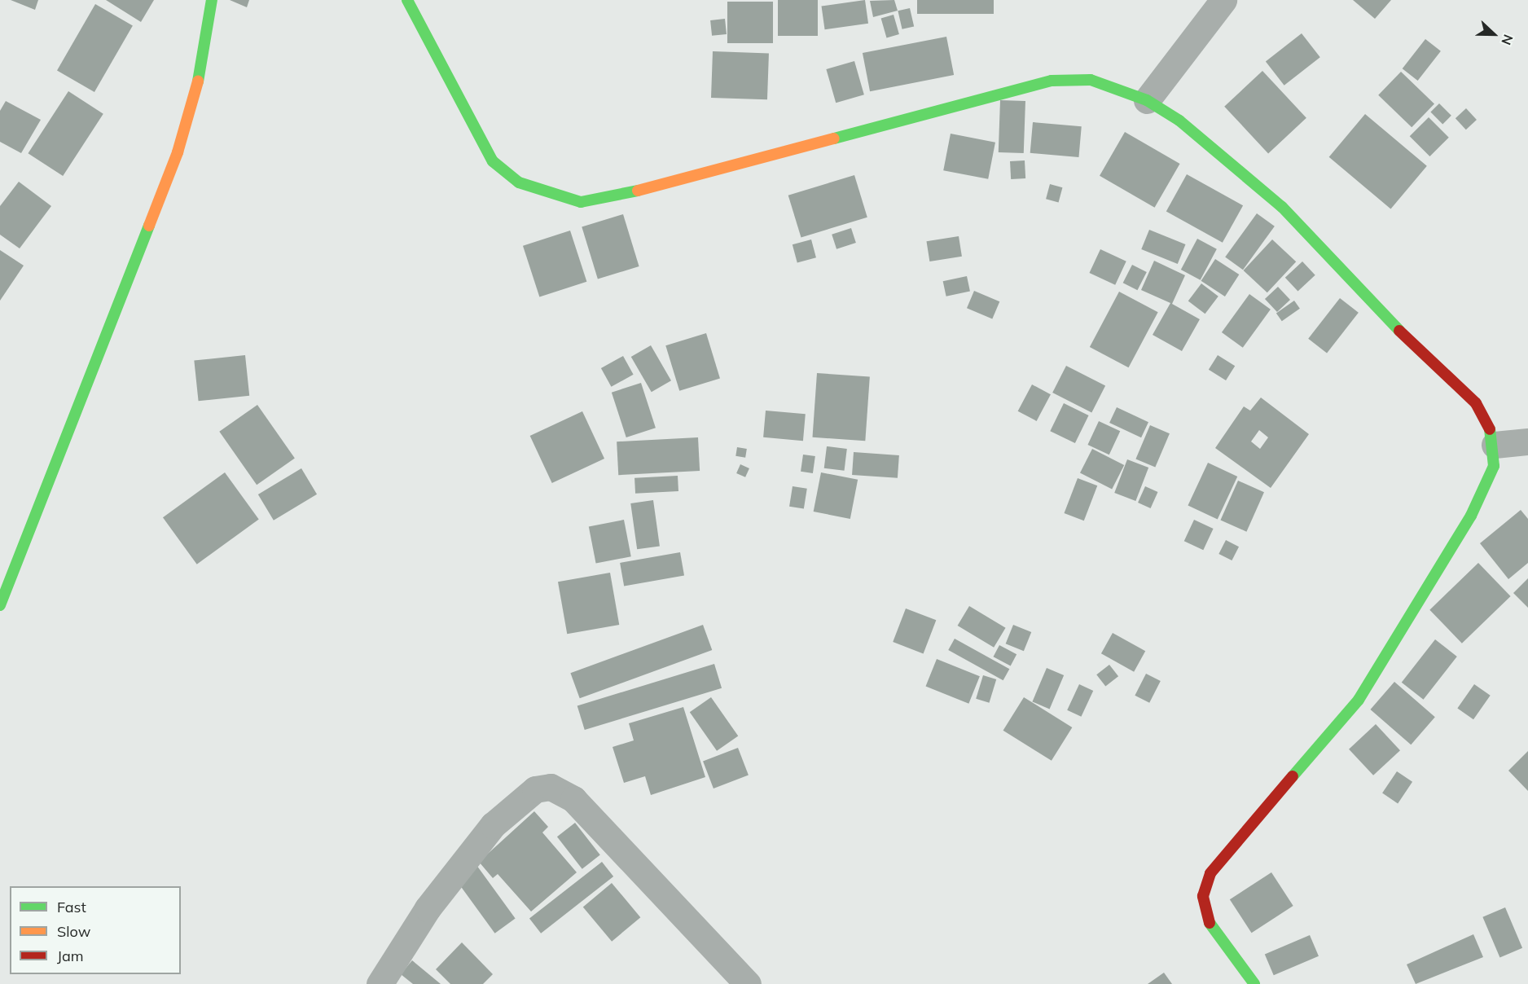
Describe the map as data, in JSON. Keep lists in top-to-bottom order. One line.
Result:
{"legend":["Fast","Slow","Jam"],"north":"right"}
